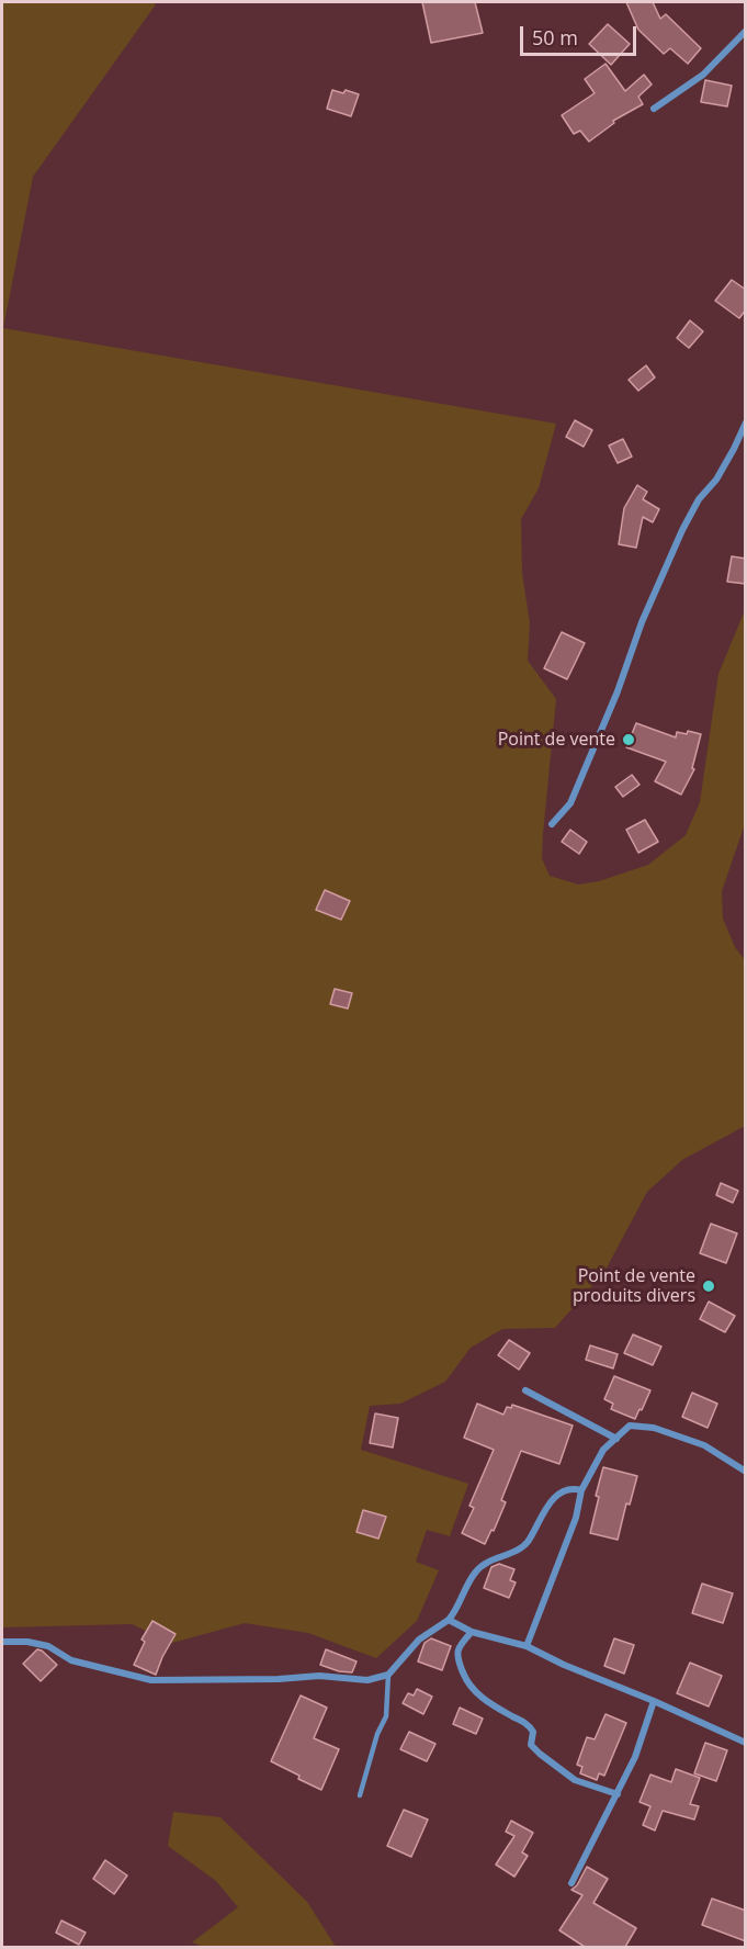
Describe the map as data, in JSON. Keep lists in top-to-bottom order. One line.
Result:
{"places":["Point de vente","Point de vente produits divers"],"scale_bar":"50 m"}
